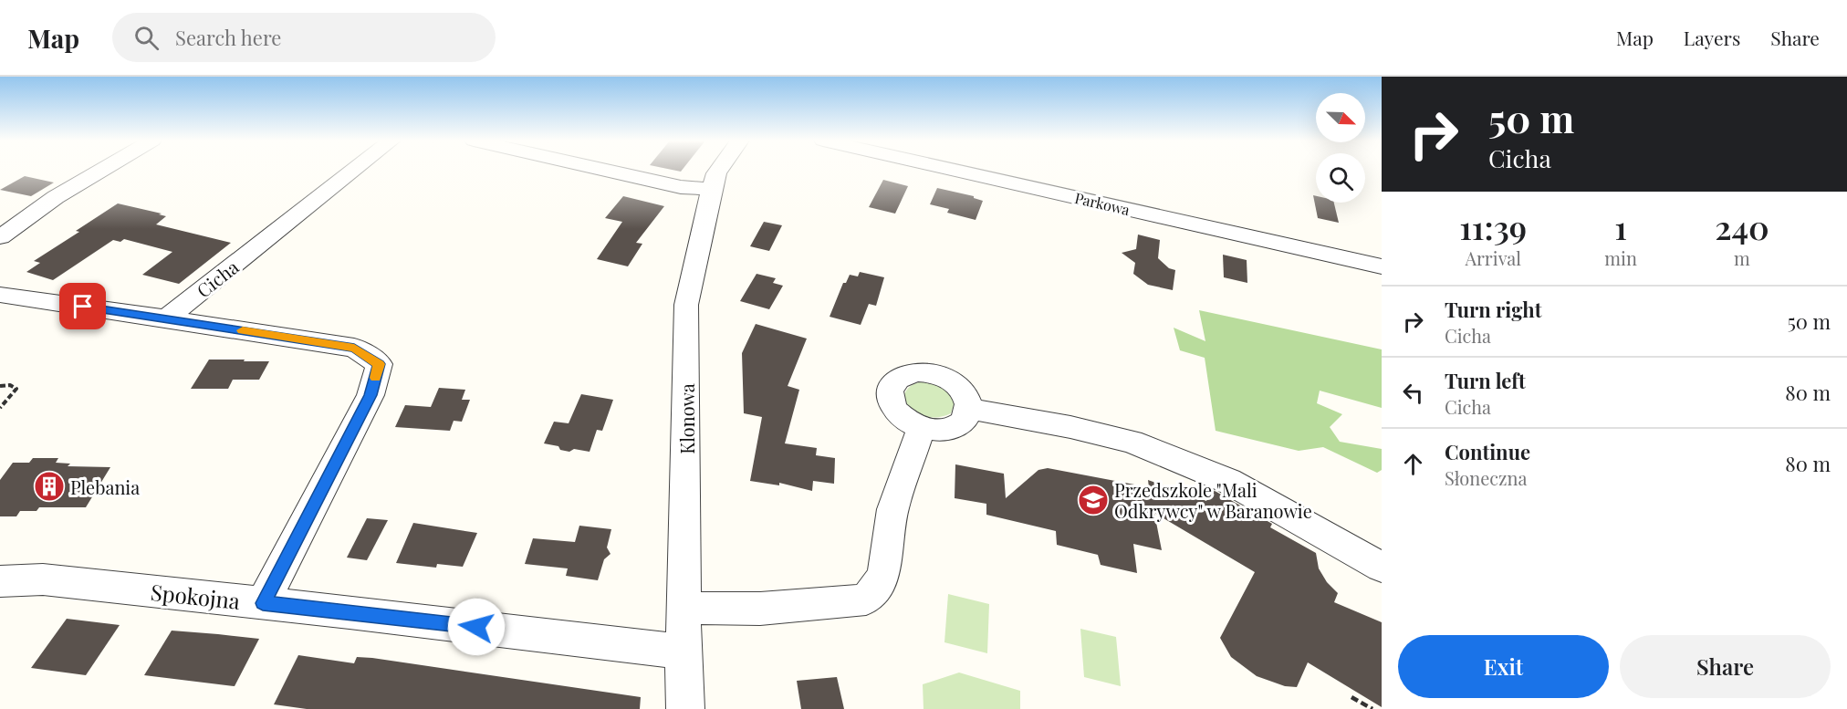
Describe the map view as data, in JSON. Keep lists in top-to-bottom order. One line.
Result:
{"streets":{"street":["Parkowa","Cicha","Klonowa","Spokojna"]},"crossings":[["Cicha","Spokojna"],["Klonowa","Spokojna"]],"places":{"building":["Plebania"],"school or university":["Przedszkole \"Mali Odkrywcy\" w Baranowie"]},"north":"bottom right","page":{"header":"Map","search":"Search here","nav":["Map","Layers","Share"],"turn":["50 m","Cicha"],"eta":["11:39","Arrival","1","min","240","m"],"list":[{"name":"Turn right","note":"Cicha","value":"50 m"},{"name":"Turn left","note":"Cicha","value":"80 m"},{"name":"Continue","note":"Słoneczna","value":"80 m"}],"buttons":["Exit","Share"]}}
